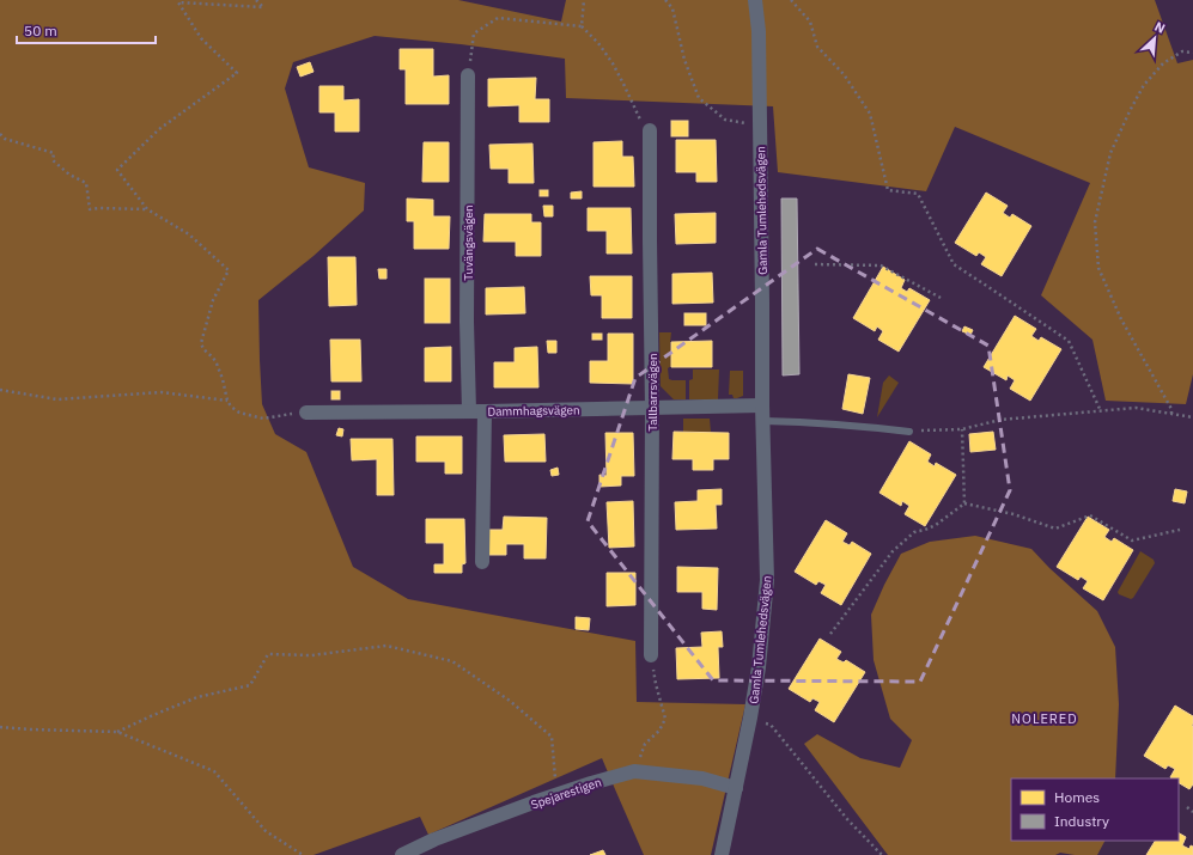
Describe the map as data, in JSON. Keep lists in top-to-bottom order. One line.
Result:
{"streets":{"street":["Gamla Tumlehedsvägen","Tuvängsvägen","Tallbarrsvägen","Dammhagsvägen","Spejarestigen"]},"crossings":[["Gamla Tumlehedsvägen","Dammhagsvägen"],["Gamla Tumlehedsvägen","Spejarestigen"],["Tuvängsvägen","Dammhagsvägen"],["Tallbarrsvägen","Dammhagsvägen"]],"districts":["NOLERED"],"legend":["Homes","Industry"],"scale_bar":"50 m","north":"top right"}
